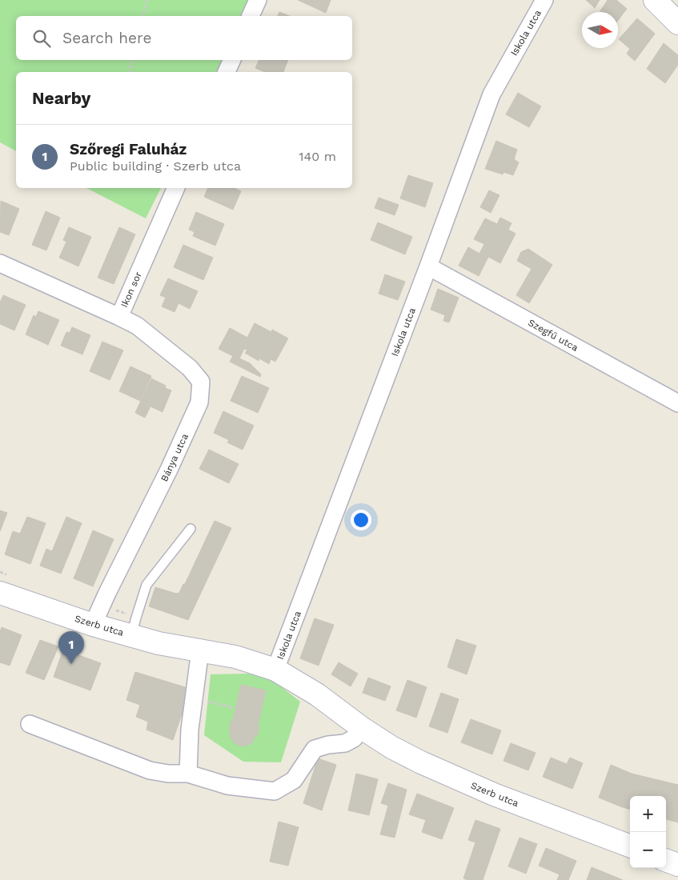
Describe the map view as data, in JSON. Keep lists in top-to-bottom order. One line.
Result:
{"streets":{"main road":["Szerb utca"],"street":["Iskola utca","Ikon sor","Szegfű utca","Bánya utca"]},"crossings":[["Iskola utca","Szegfű utca"],["Iskola utca","Szerb utca"],["Ikon sor","Bánya utca"],["Bánya utca","Szerb utca"]],"north":"right","page":{"search":"Search here","heading":"Nearby","list":[{"mark":"1","name":"Szőregi Faluház","note":"Public building · Szerb utca","value":"140 m"}],"pins":"1","map_buttons":["+","−"]}}
